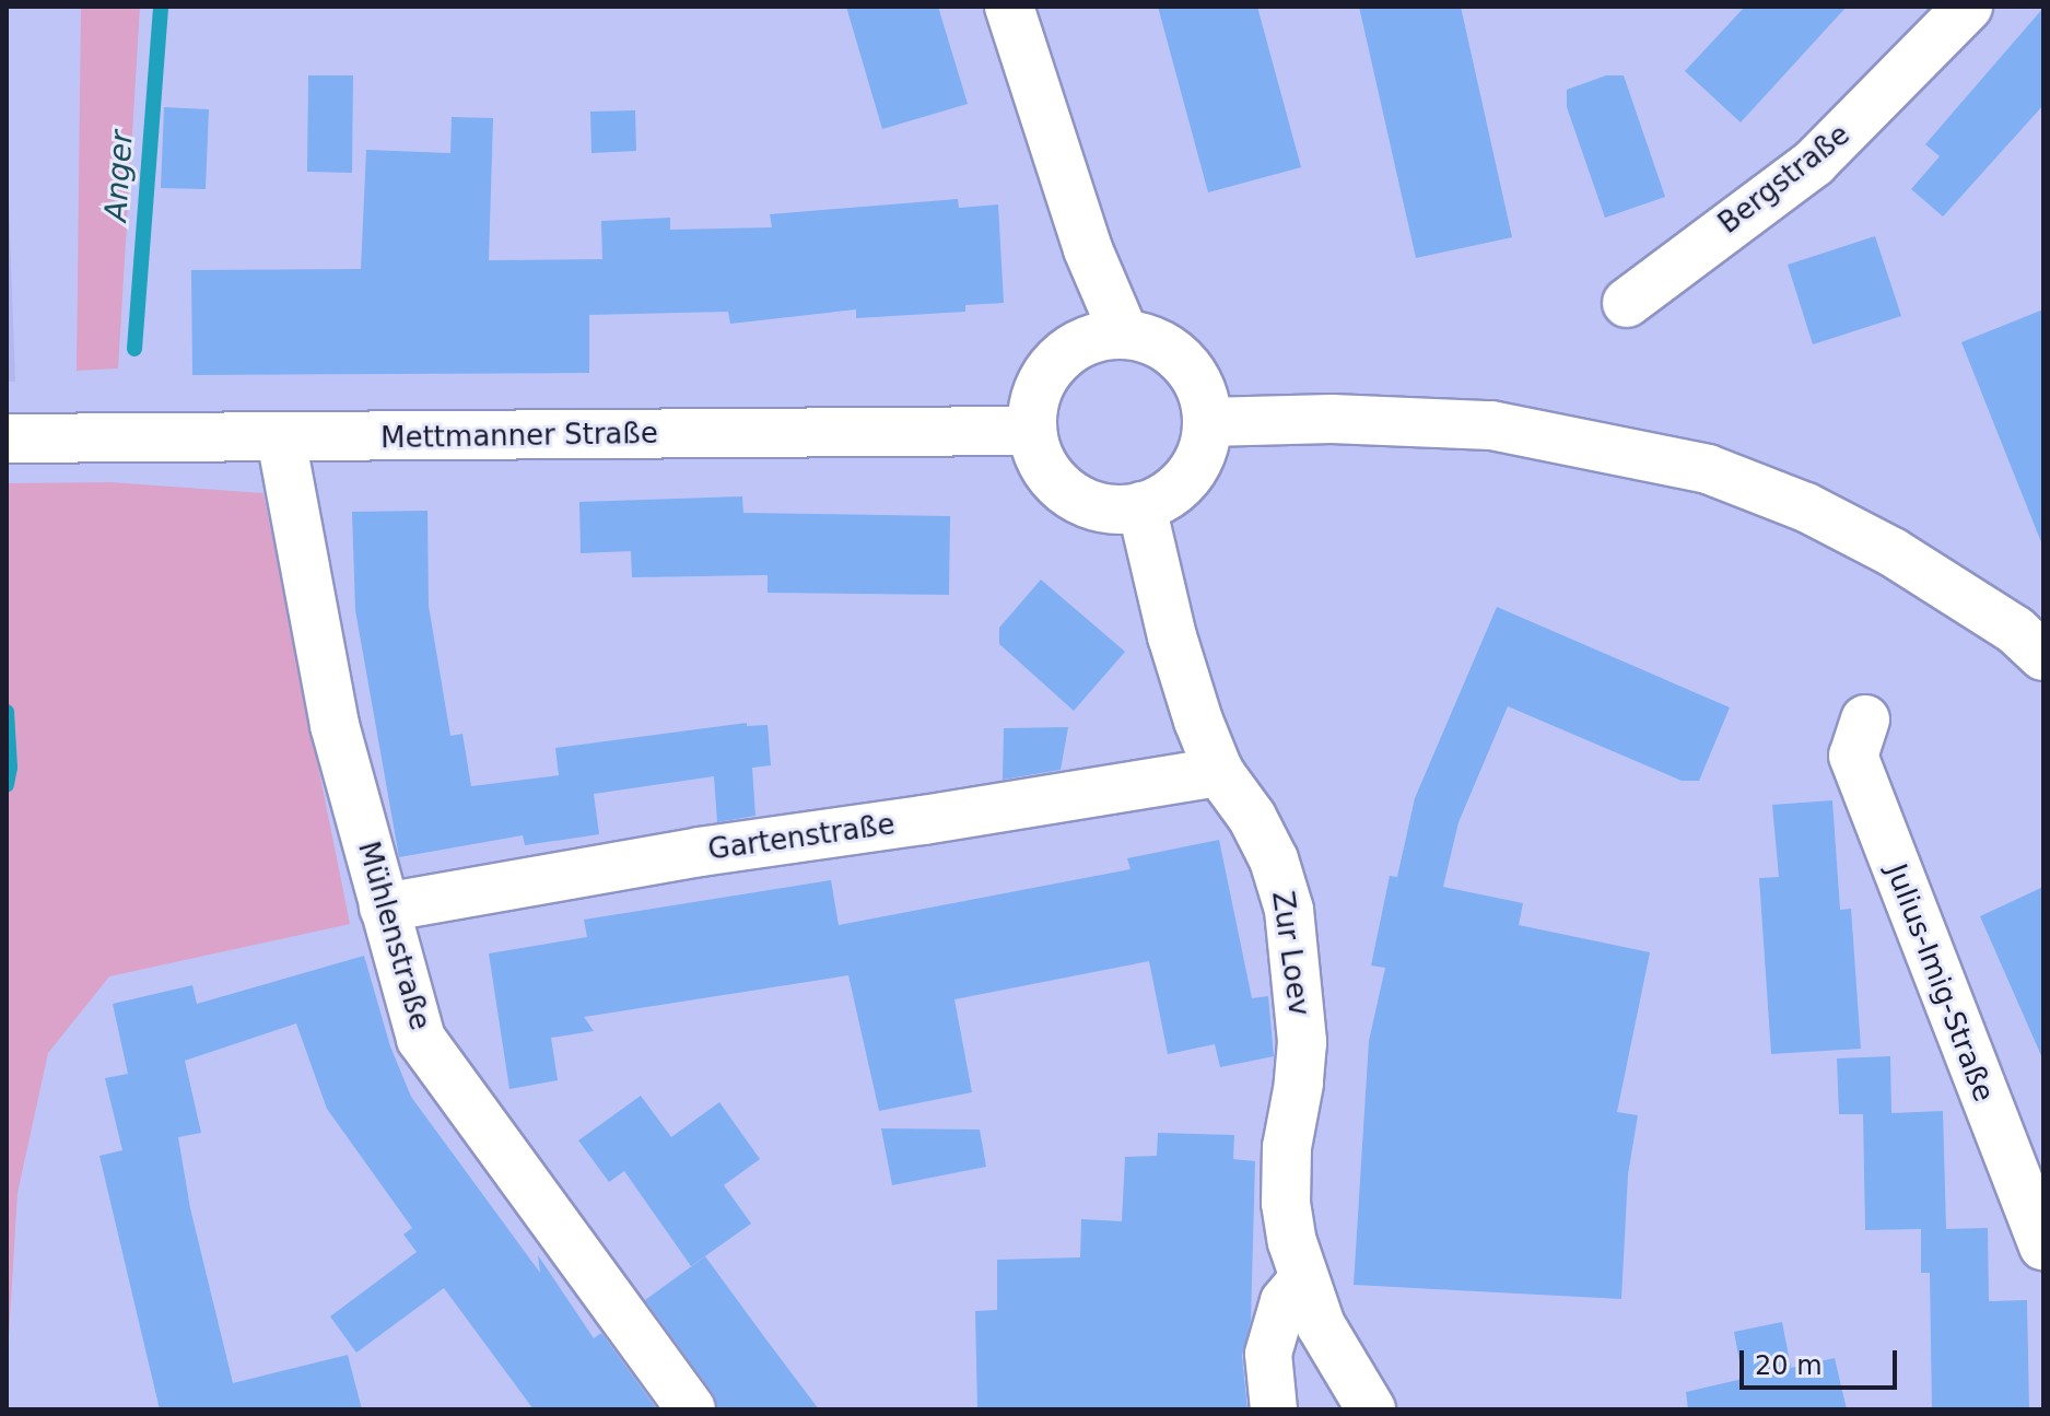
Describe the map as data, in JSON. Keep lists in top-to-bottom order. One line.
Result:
{"streets":{"street":["Bergstraße","Mettmanner Straße","Gartenstraße","Mühlenstraße","Zur Loev","Julius-Imig-Straße"]},"crossings":[["Mettmanner Straße","Mühlenstraße"],["Mettmanner Straße","Zur Loev"],["Gartenstraße","Mühlenstraße"],["Gartenstraße","Zur Loev"]],"water":["Anger"],"scale_bar":"20 m"}
